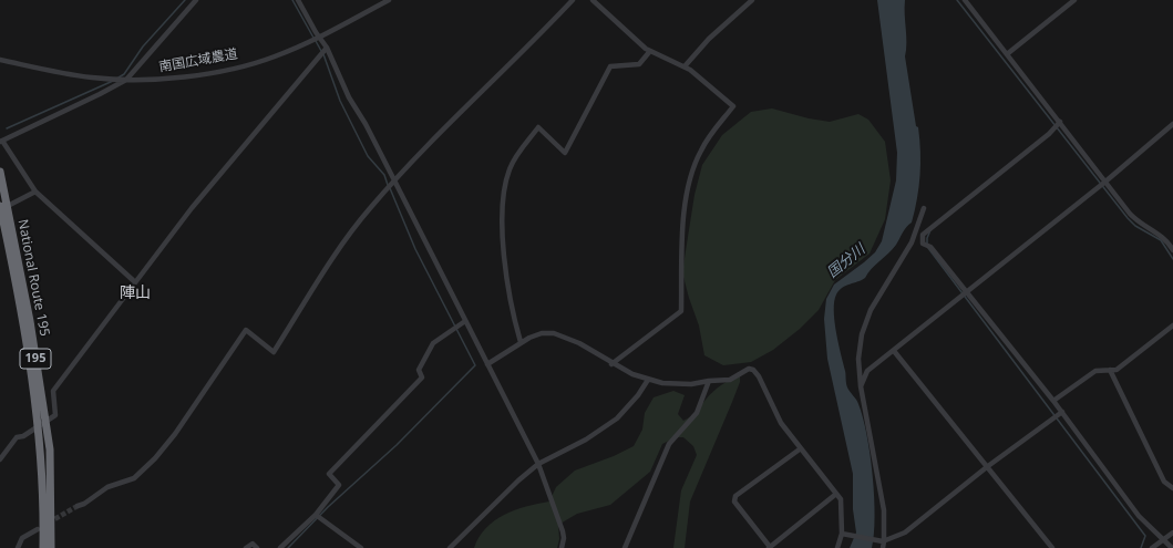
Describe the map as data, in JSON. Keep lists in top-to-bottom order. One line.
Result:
{"streets":{"highway":["National Route 195","195"],"street":["南国広域農道"]},"districts":["陣山"],"water":["国分川"]}
